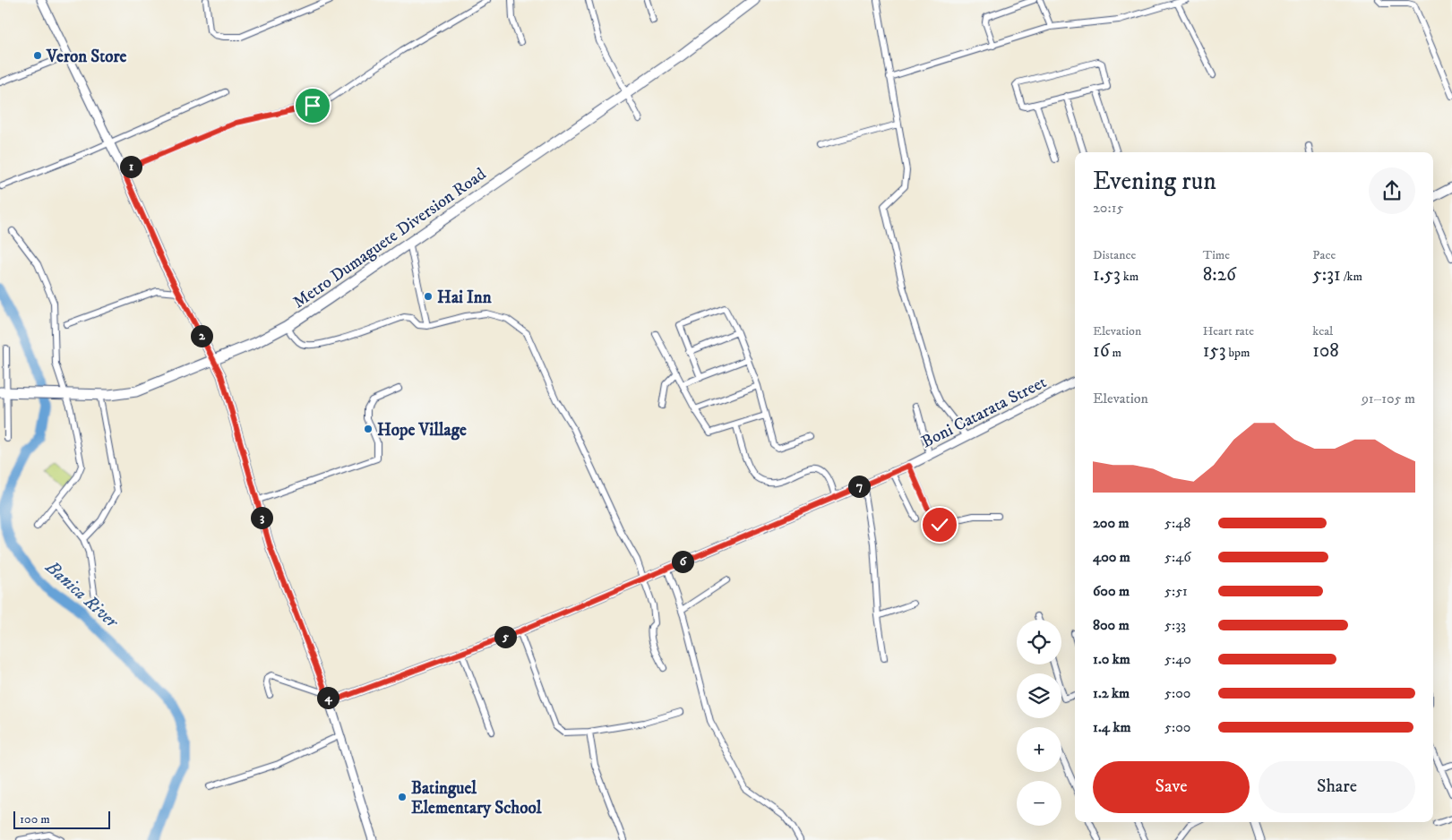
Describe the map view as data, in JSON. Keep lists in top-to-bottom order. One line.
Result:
{"streets":{"highway":["Metro Dumaguete Diversion Road"],"main road":["Boni Catarata Street"]},"water":["Banica River"],"places":["Veron Store","Hai Inn","Hope Village","Batinguel Elementary School"],"scale_bar":"100 m","page":{"heading":["Evening run","20:15"],"pins":["1","2","7","3","6","5","4"],"stats":[["Distance","1.53 km"],["Time","8:26"],["Pace","5:31 /km"],["Elevation","16 m"],["Heart rate","153 bpm"],["kcal","108"]],"chart":["Elevation","91–105 m"],"list":[{"name":"200 m","note":"5:48"},{"name":"400 m","note":"5:46"},{"name":"600 m","note":"5:51"},{"name":"800 m","note":"5:33"},{"name":"1.0 km","note":"5:40"},{"name":"1.2 km","note":"5:00"},{"name":"1.4 km","note":"5:00"}],"map_buttons":["+","−"],"buttons":["Save","Share"],"scale":"100 m"}}
